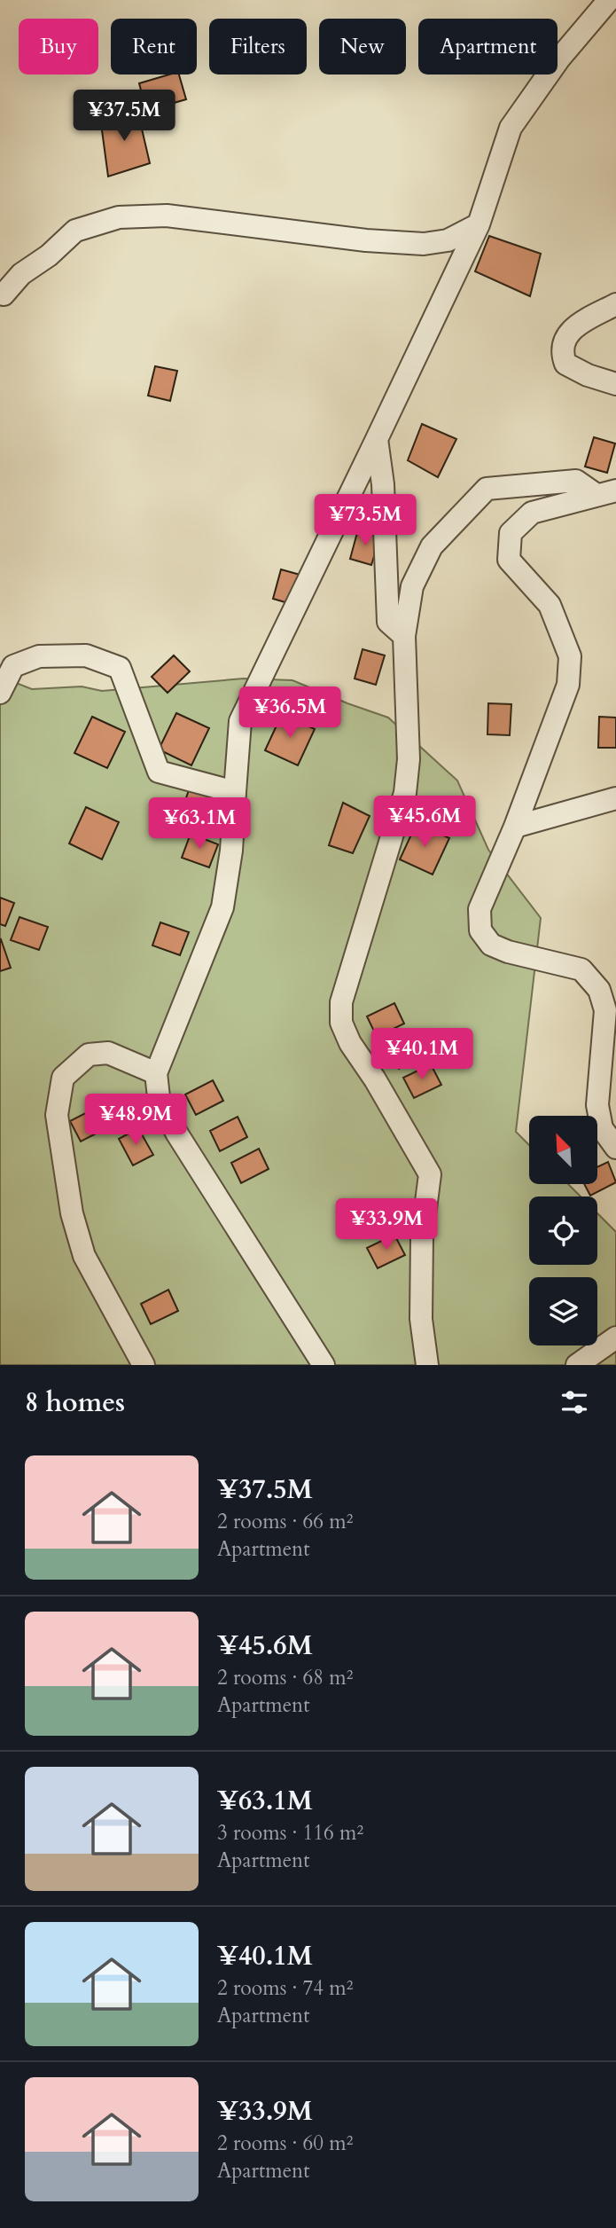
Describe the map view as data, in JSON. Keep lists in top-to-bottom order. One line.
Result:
{"north":"top left","page":{"chip":["Buy","Rent","Filters","New","Apartment"],"price":["¥37.5M","¥73.5M","¥36.5M","¥45.6M","¥63.1M","¥40.1M","¥48.9M","¥33.9M"],"heading":"8 homes","list":[{"name":"¥37.5M","note":"2 rooms · 66 m² · Apartment"},{"name":"¥45.6M","note":"2 rooms · 68 m² · Apartment"},{"name":"¥63.1M","note":"3 rooms · 116 m² · Apartment"},{"name":"¥40.1M","note":"2 rooms · 74 m² · Apartment"},{"name":"¥33.9M","note":"2 rooms · 60 m² · Apartment"}]}}
